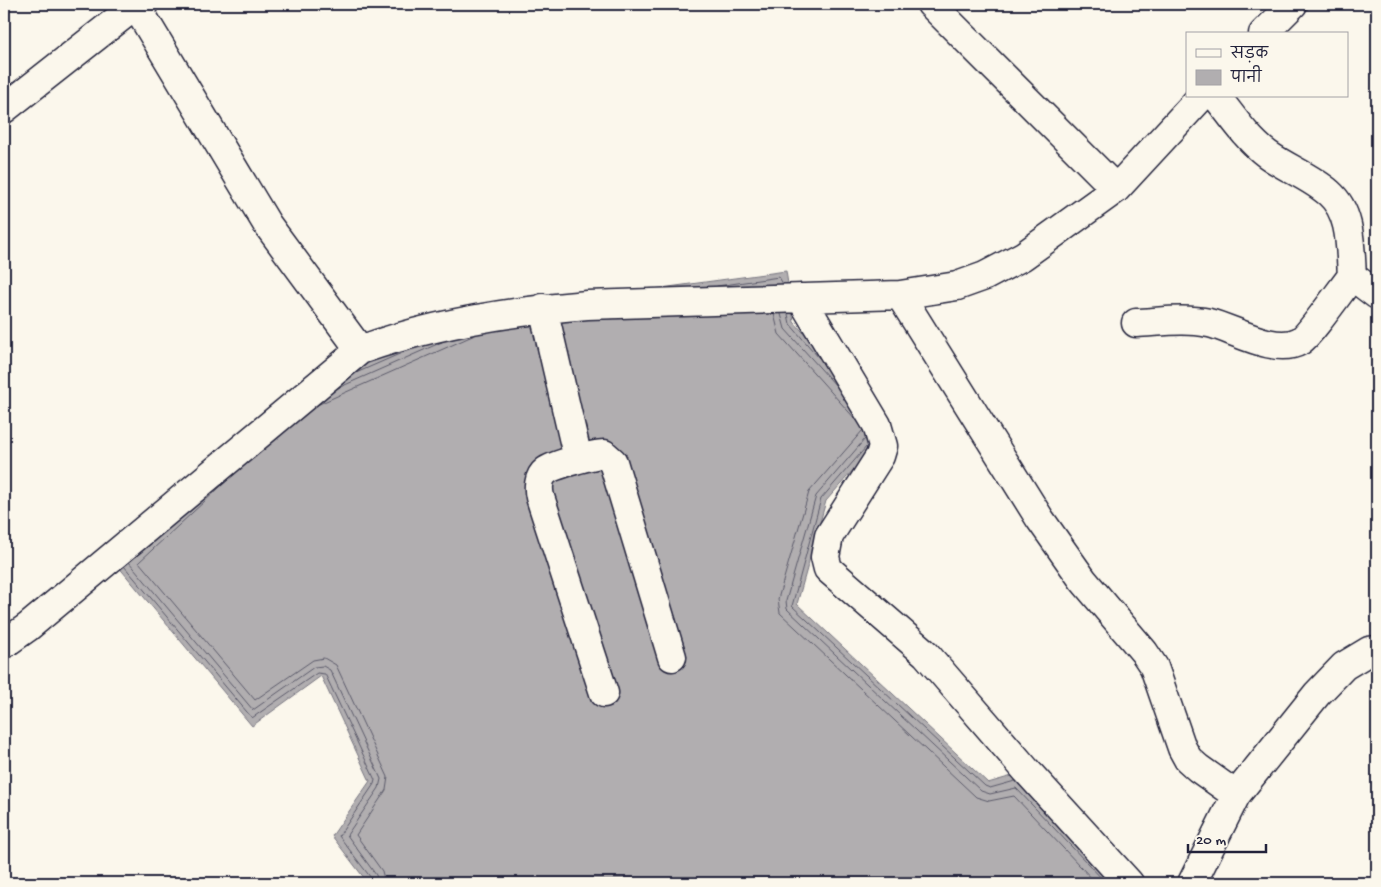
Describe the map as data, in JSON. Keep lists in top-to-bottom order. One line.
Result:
{"legend":["सड़क","पानी"],"scale_bar":"20 m"}
